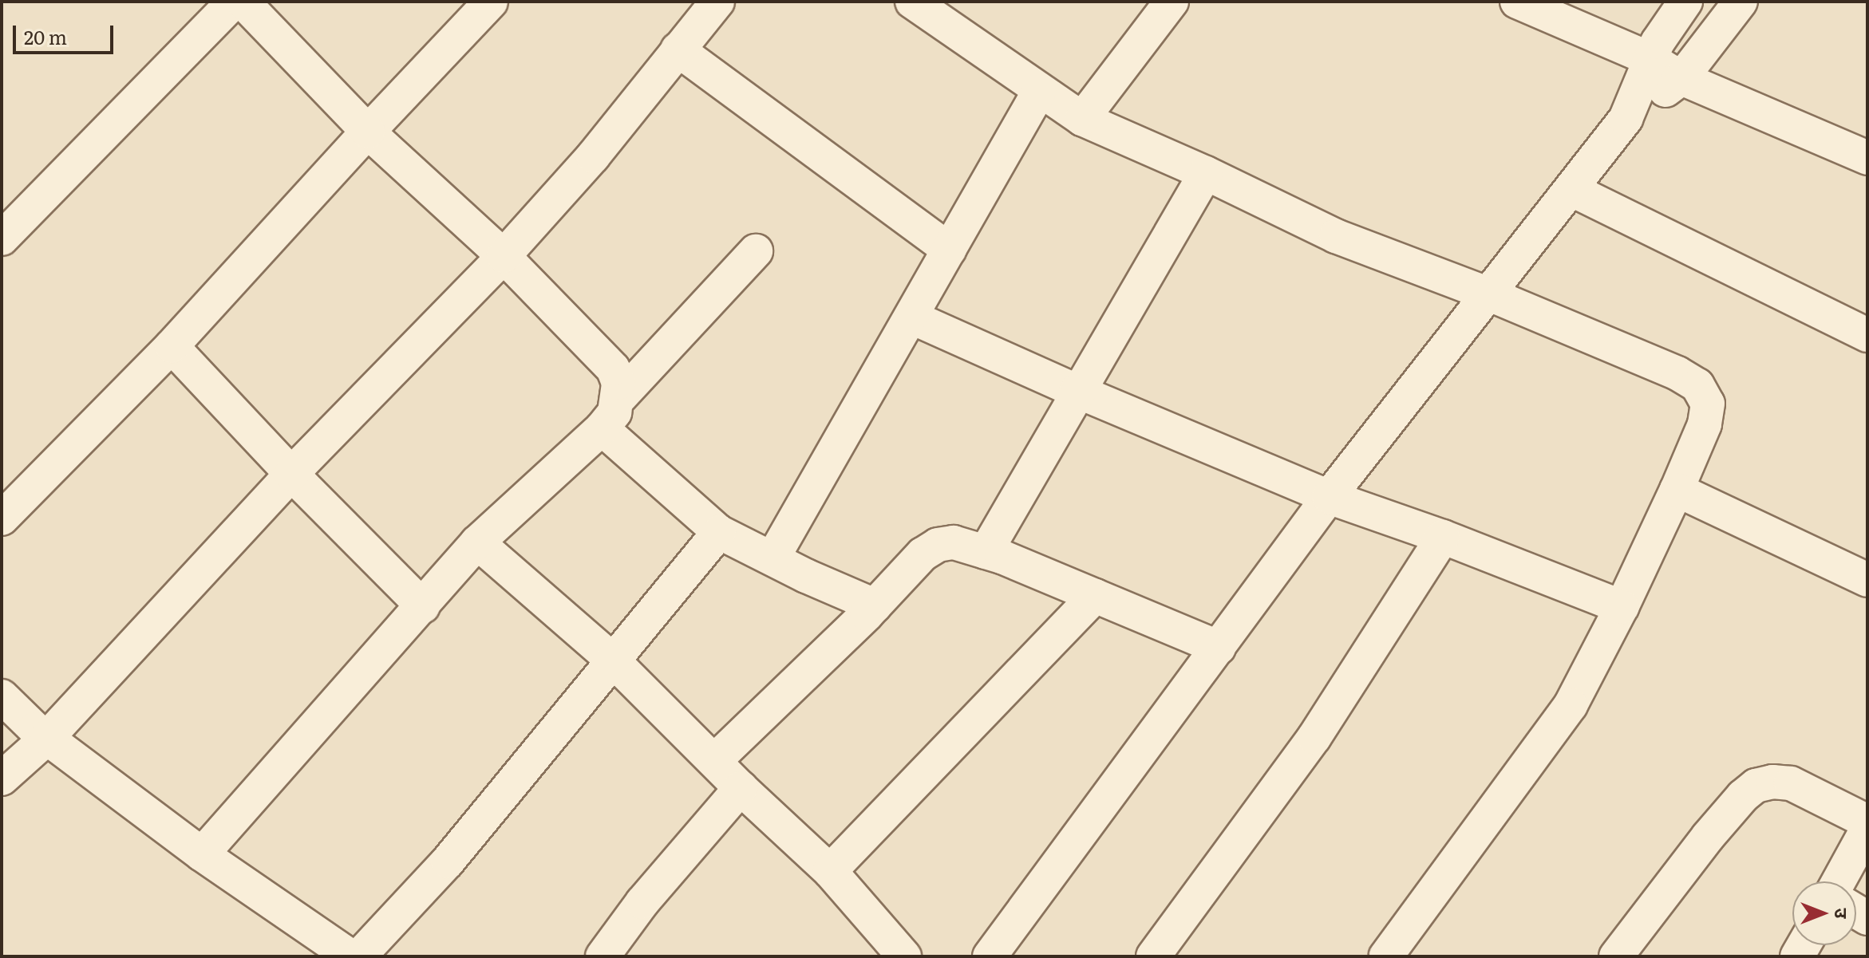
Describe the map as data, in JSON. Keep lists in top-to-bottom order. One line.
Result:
{"scale_bar":"20 m","north":"right"}
